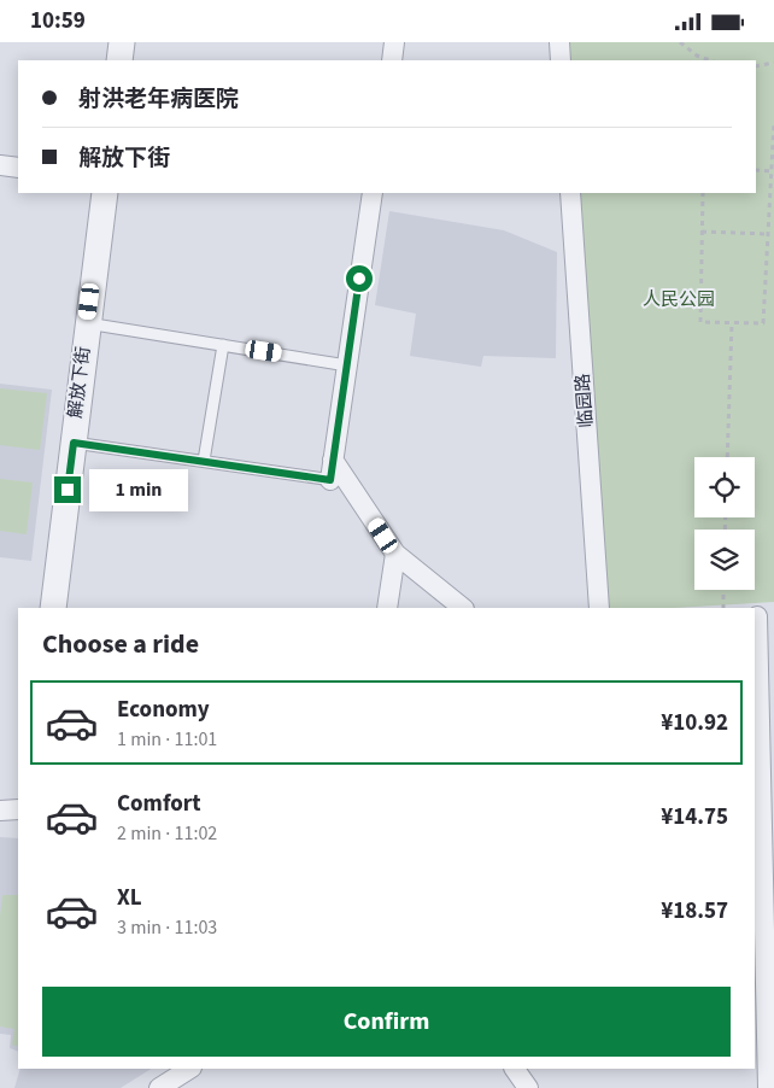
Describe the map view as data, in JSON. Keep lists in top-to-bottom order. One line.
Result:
{"streets":{"street":["解放下街","临园路"]},"parks":["人民公园"],"page":{"status":"10:59","banner":["射洪老年病医院","解放下街"],"bubble":"1 min","heading":"Choose a ride","list":[{"name":"Economy","note":"1 min · 11:01","value":"¥10.92"},{"name":"Comfort","note":"2 min · 11:02","value":"¥14.75"},{"name":"XL","note":"3 min · 11:03","value":"¥18.57"}],"buttons":"Confirm"}}
